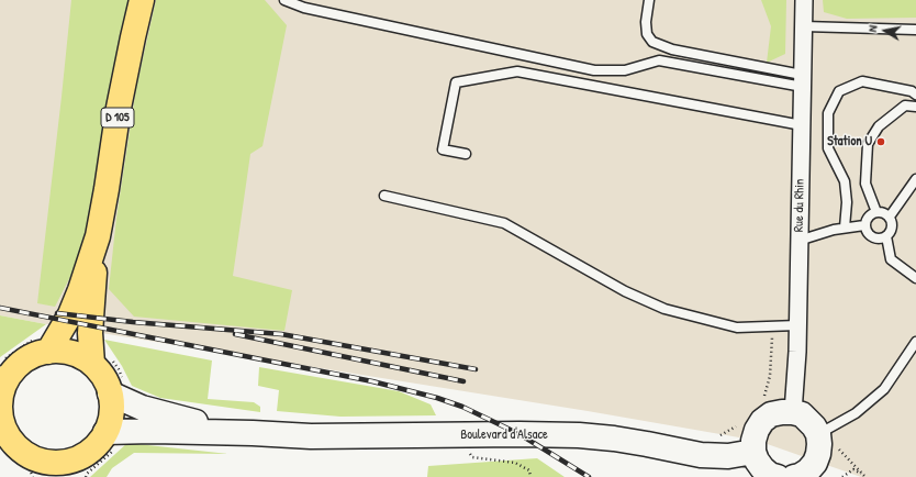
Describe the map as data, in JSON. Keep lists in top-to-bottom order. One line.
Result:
{"streets":{"main road":["D 105","Boulevard d'Alsace"],"street":["Rue du Rhin"]},"crossings":[["D 105","Boulevard d'Alsace"]],"places":["Station U"],"north":"left"}
